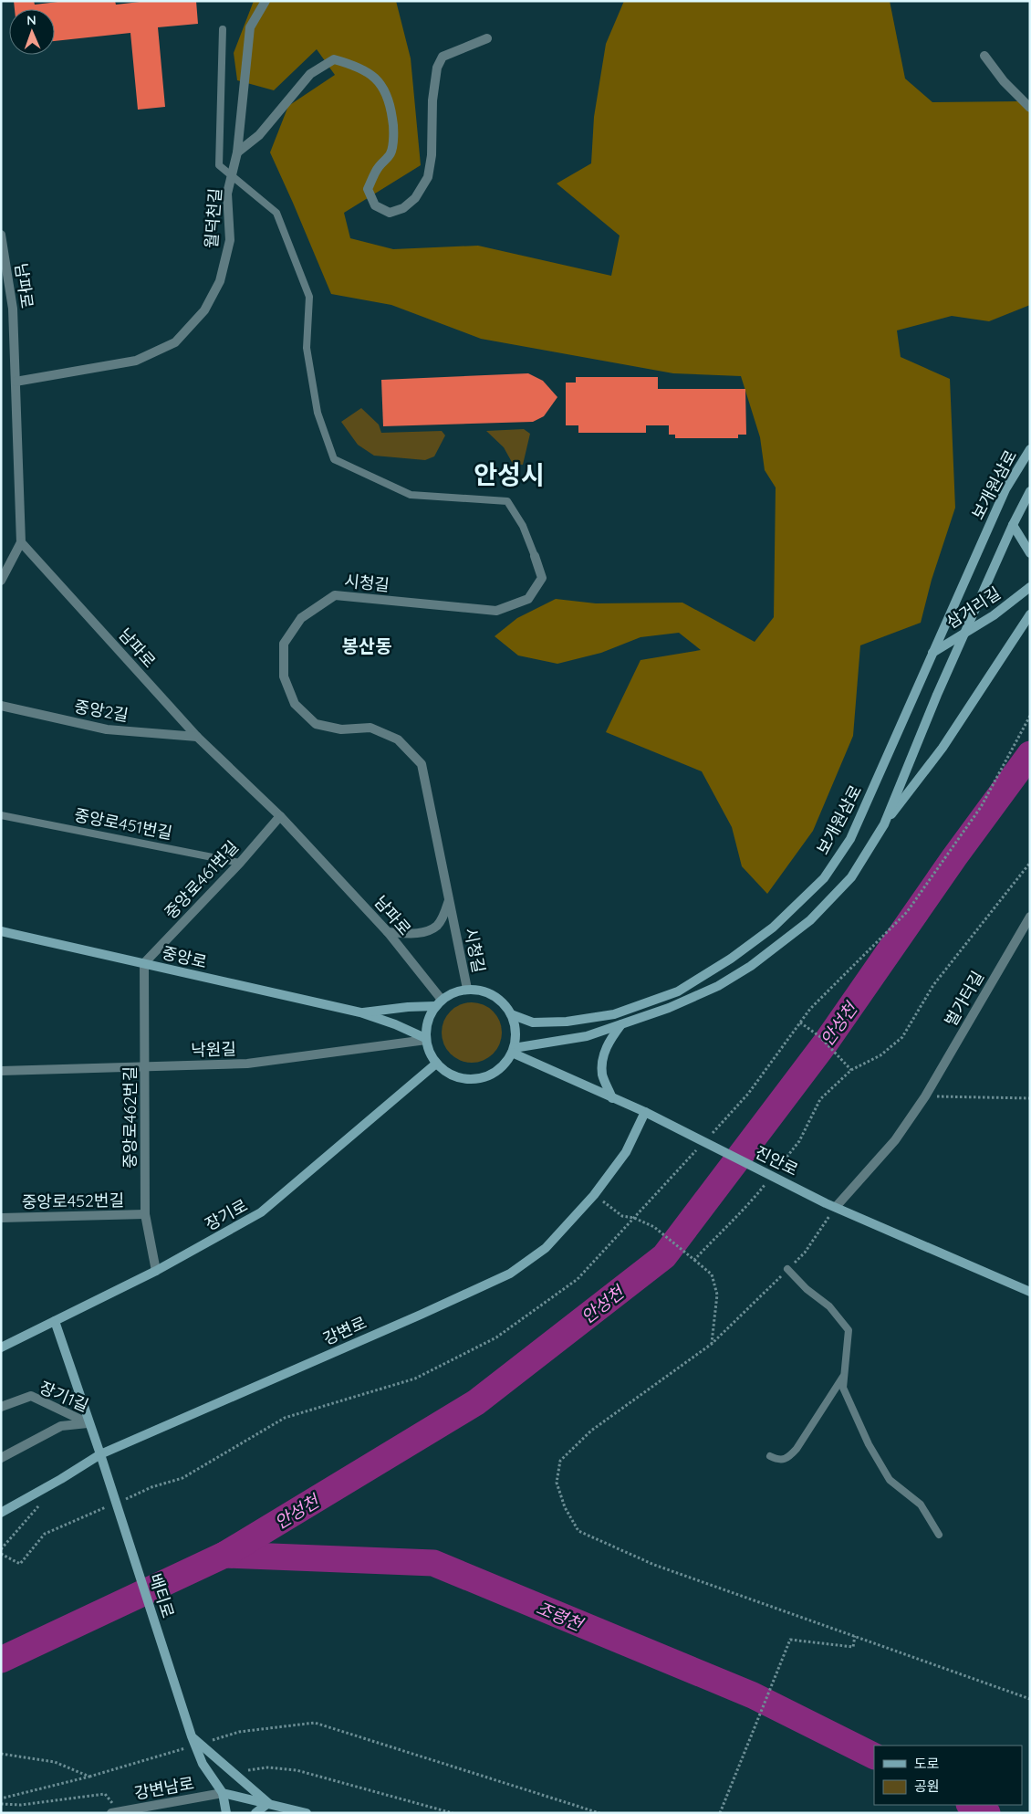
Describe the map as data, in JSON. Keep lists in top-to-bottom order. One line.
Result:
{"streets":{"main road":["보개원삼로","삼거리길","중앙로","진안로","장기로","강변로","배티로"],"street":["월덕천길","남파로","시청길","중앙2길","중앙로461번길","벌가터길","낙원길","중앙로462번길","중앙로452번길","장기1길","강변남로"],"lane":["중앙로451번길"]},"crossings":[["월덕천길","남파로"],["남파로","보개원삼로"],["남파로","시청길"],["남파로","중앙2길"],["남파로","중앙로461번길"],["남파로","중앙로"],["남파로","낙원길"],["남파로","진안로"],["남파로","장기로"],["보개원삼로","시청길"],["보개원삼로","삼거리길"],["보개원삼로","중앙로"],["보개원삼로","낙원길"],["보개원삼로","진안로"],["보개원삼로","장기로"],["시청길","중앙로"],["시청길","낙원길"],["시청길","진안로"],["시청길","장기로"],["중앙로451번길","중앙로461번길"],["중앙로461번길","중앙로"],["중앙로461번길","중앙로462번길"],["중앙로","낙원길"],["중앙로","중앙로462번길"],["중앙로","진안로"],["중앙로","장기로"],["벌가터길","진안로"],["낙원길","중앙로462번길"],["낙원길","진안로"],["낙원길","장기로"],["중앙로462번길","중앙로452번길"],["중앙로462번길","장기로"],["진안로","장기로"],["진안로","강변로"],["장기로","배티로"],["강변로","배티로"],["장기1길","배티로"],["배티로","강변남로"]],"districts":["안성시","봉산동"],"water":["안성천","조령천"],"legend":["도로","공원"],"north":"top"}
